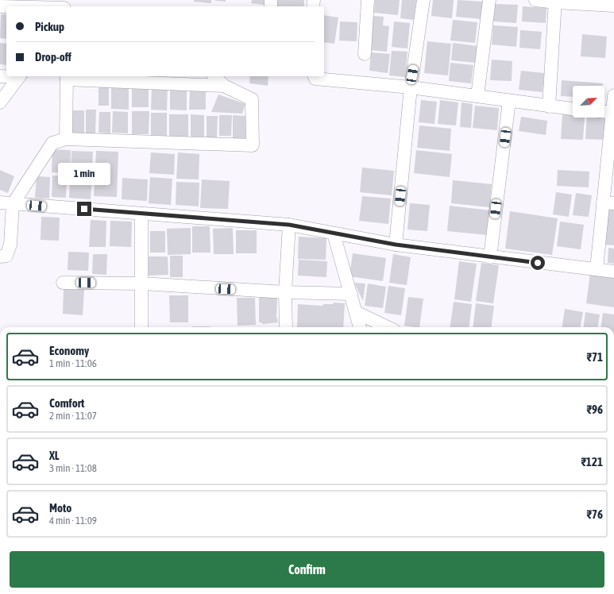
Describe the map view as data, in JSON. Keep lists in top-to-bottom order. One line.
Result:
{"north":"top right","page":{"banner":["Pickup","Drop-off"],"bubble":"1 min","list":[{"name":"Economy","note":"1 min · 11:06","value":"₹71"},{"name":"Comfort","note":"2 min · 11:07","value":"₹96"},{"name":"XL","note":"3 min · 11:08","value":"₹121"},{"name":"Moto","note":"4 min · 11:09","value":"₹76"}],"buttons":"Confirm"}}
